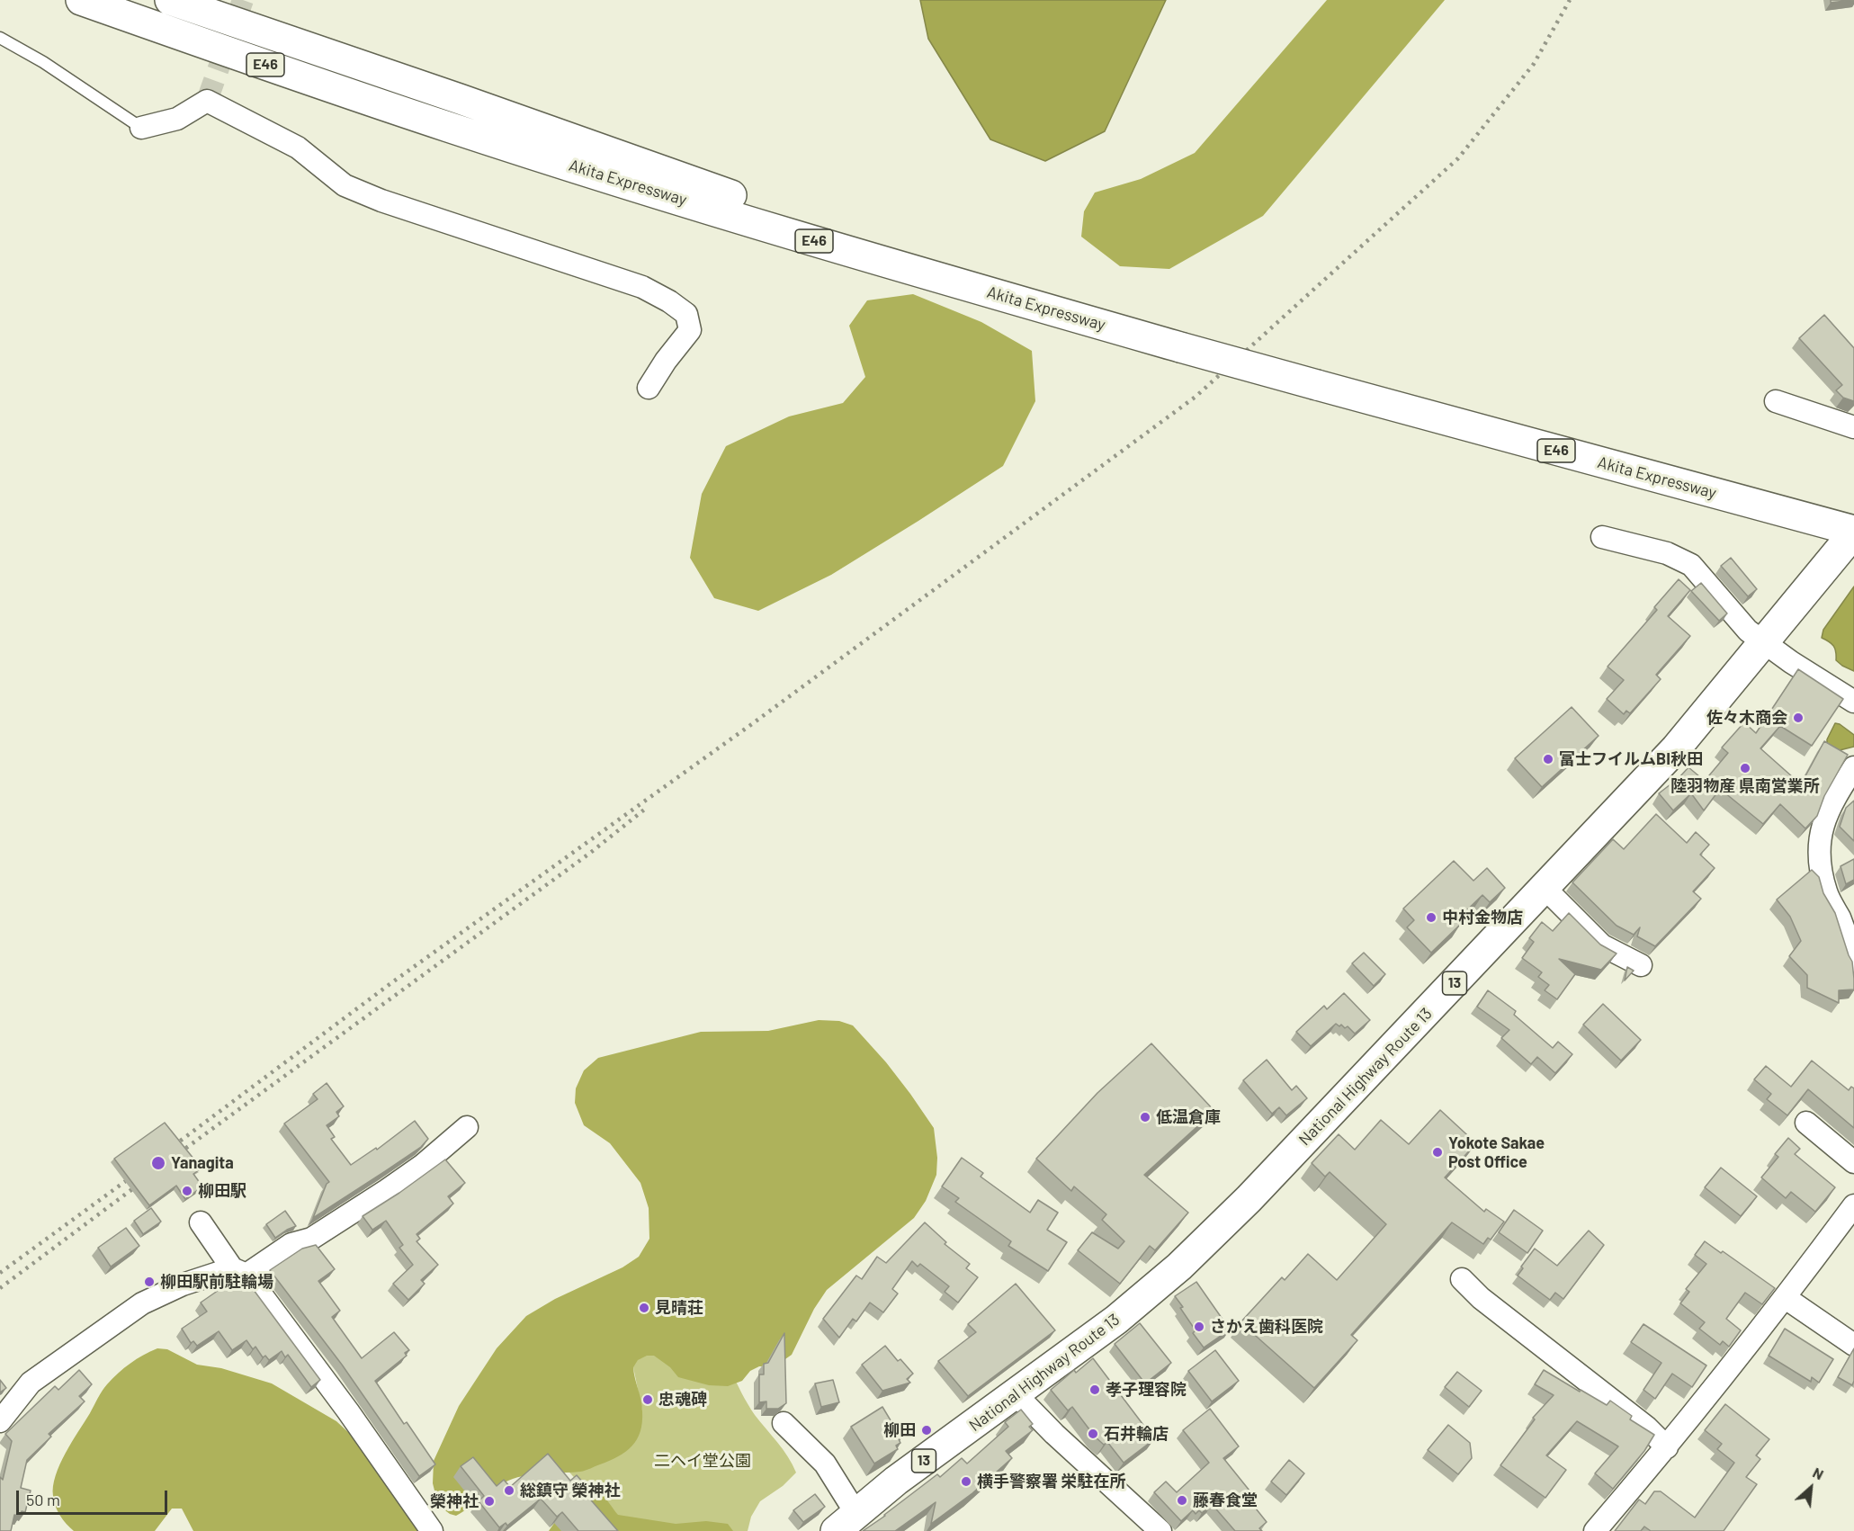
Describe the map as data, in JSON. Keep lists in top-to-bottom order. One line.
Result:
{"streets":{"highway":["E46","Akita Expressway","13","National Highway Route 13"]},"crossings":[["Akita Expressway","National Highway Route 13"]],"parks":["二ヘイ堂公園"],"places":["佐々木商会","富士フイルムBI秋田","陸羽物産 県南営業所","中村金物店","低温倉庫","Yokote Sakae Post Office","Yanagita","柳田駅","柳田駅前駐輪場","見晴荘","さかえ歯科医院","孝子理容院","忠魂碑","柳田","石井輪店","横手警察署 栄駐在所","総鎮守 榮神社","藤春食堂","榮神社"],"scale_bar":"50 m","north":"top right"}
